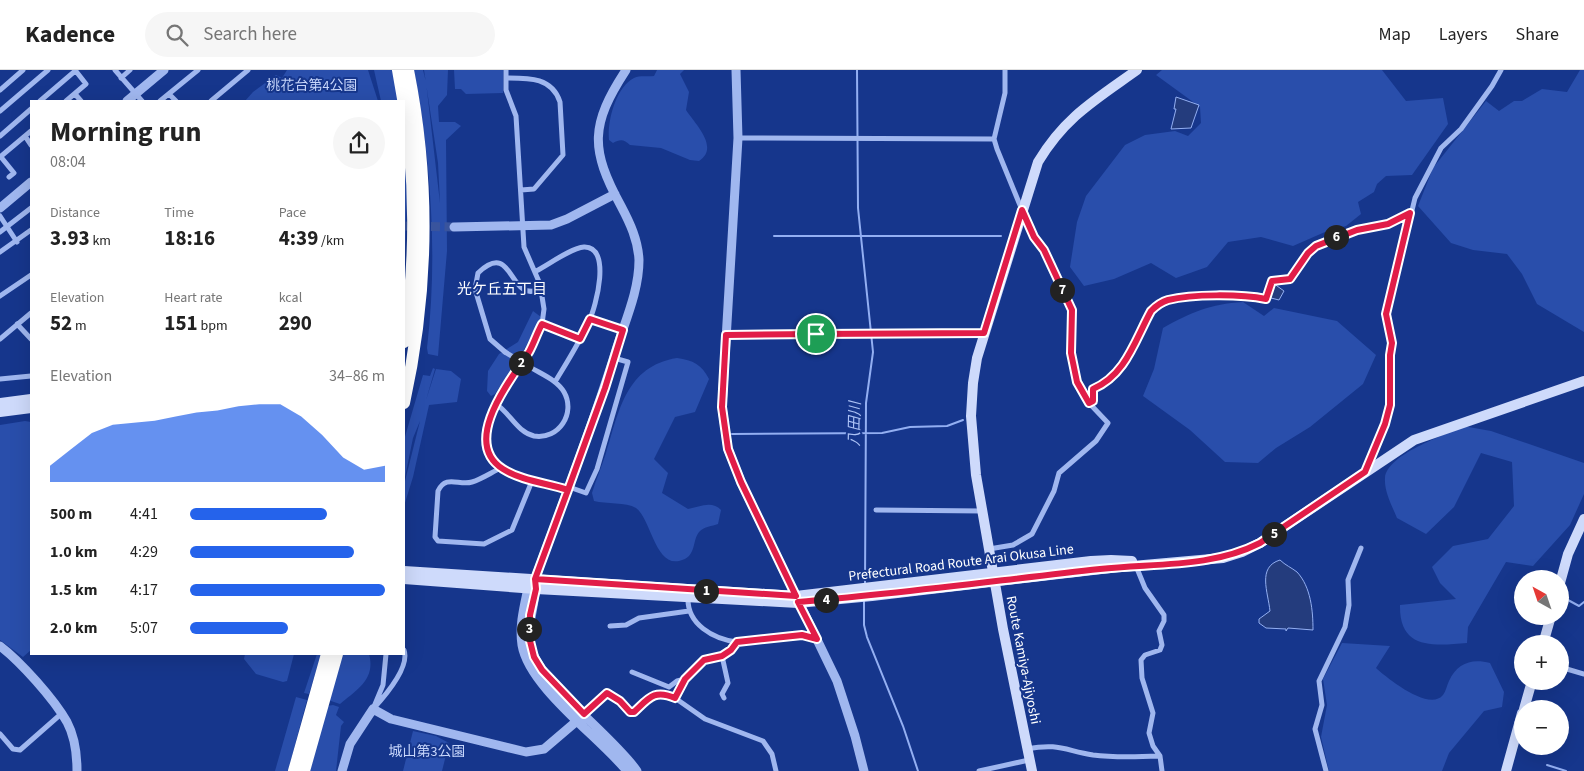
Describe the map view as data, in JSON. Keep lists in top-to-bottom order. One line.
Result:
{"streets":{"main road":["Prefectural Road Route Arai Okusa Line","Route Kamiya-Ajiyoshi"]},"crossings":[["Prefectural Road Route Arai Okusa Line","Route Kamiya-Ajiyoshi"]],"districts":["光ケ丘五丁目"],"water":["八田川"],"parks":["桃花台第4公園","城山第3公園"],"north":"top left","page":{"header":"Kadence","search":"Search here","nav":["Map","Layers","Share"],"heading":["Morning run","08:04"],"stats":[["Distance","3.93 km"],["Time","18:16"],["Pace","4:39 /km"],["Elevation","52 m"],["Heart rate","151 bpm"],["kcal","290"]],"pins":["6","7","2","5","1","4","3"],"chart":["Elevation","34–86 m"],"list":[{"name":"500 m","note":"4:41"},{"name":"1.0 km","note":"4:29"},{"name":"1.5 km","note":"4:17"},{"name":"2.0 km","note":"5:07"}],"map_buttons":["+","−"]}}
